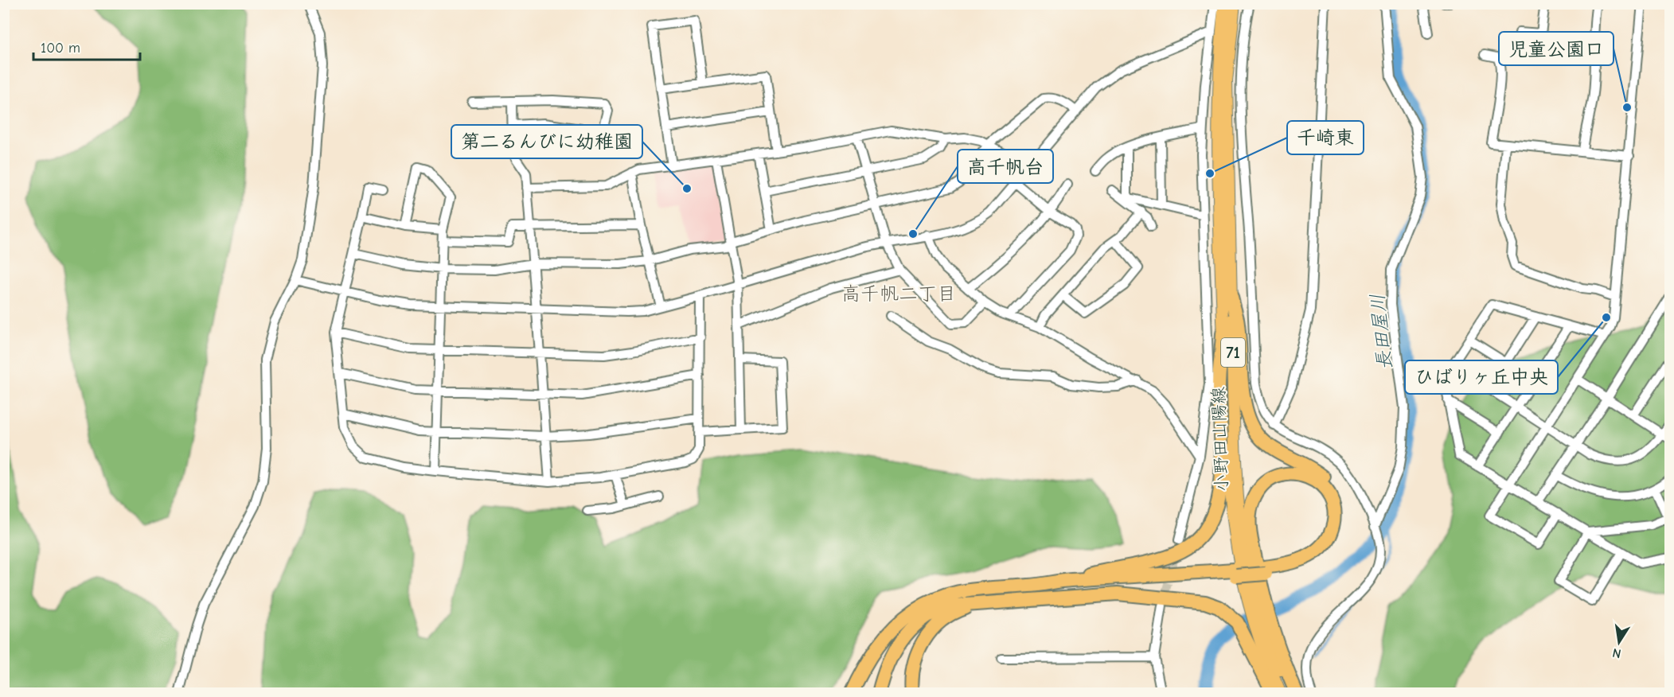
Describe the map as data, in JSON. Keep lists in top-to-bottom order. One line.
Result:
{"streets":{"main road":["71","小野田山陽線"]},"districts":["高千帆二丁目"],"water":["長田屋川"],"places":["児童公園口","千崎東","第二るんびに幼稚園","高千帆台","ひばりヶ丘中央"],"scale_bar":"100 m","north":"bottom"}
